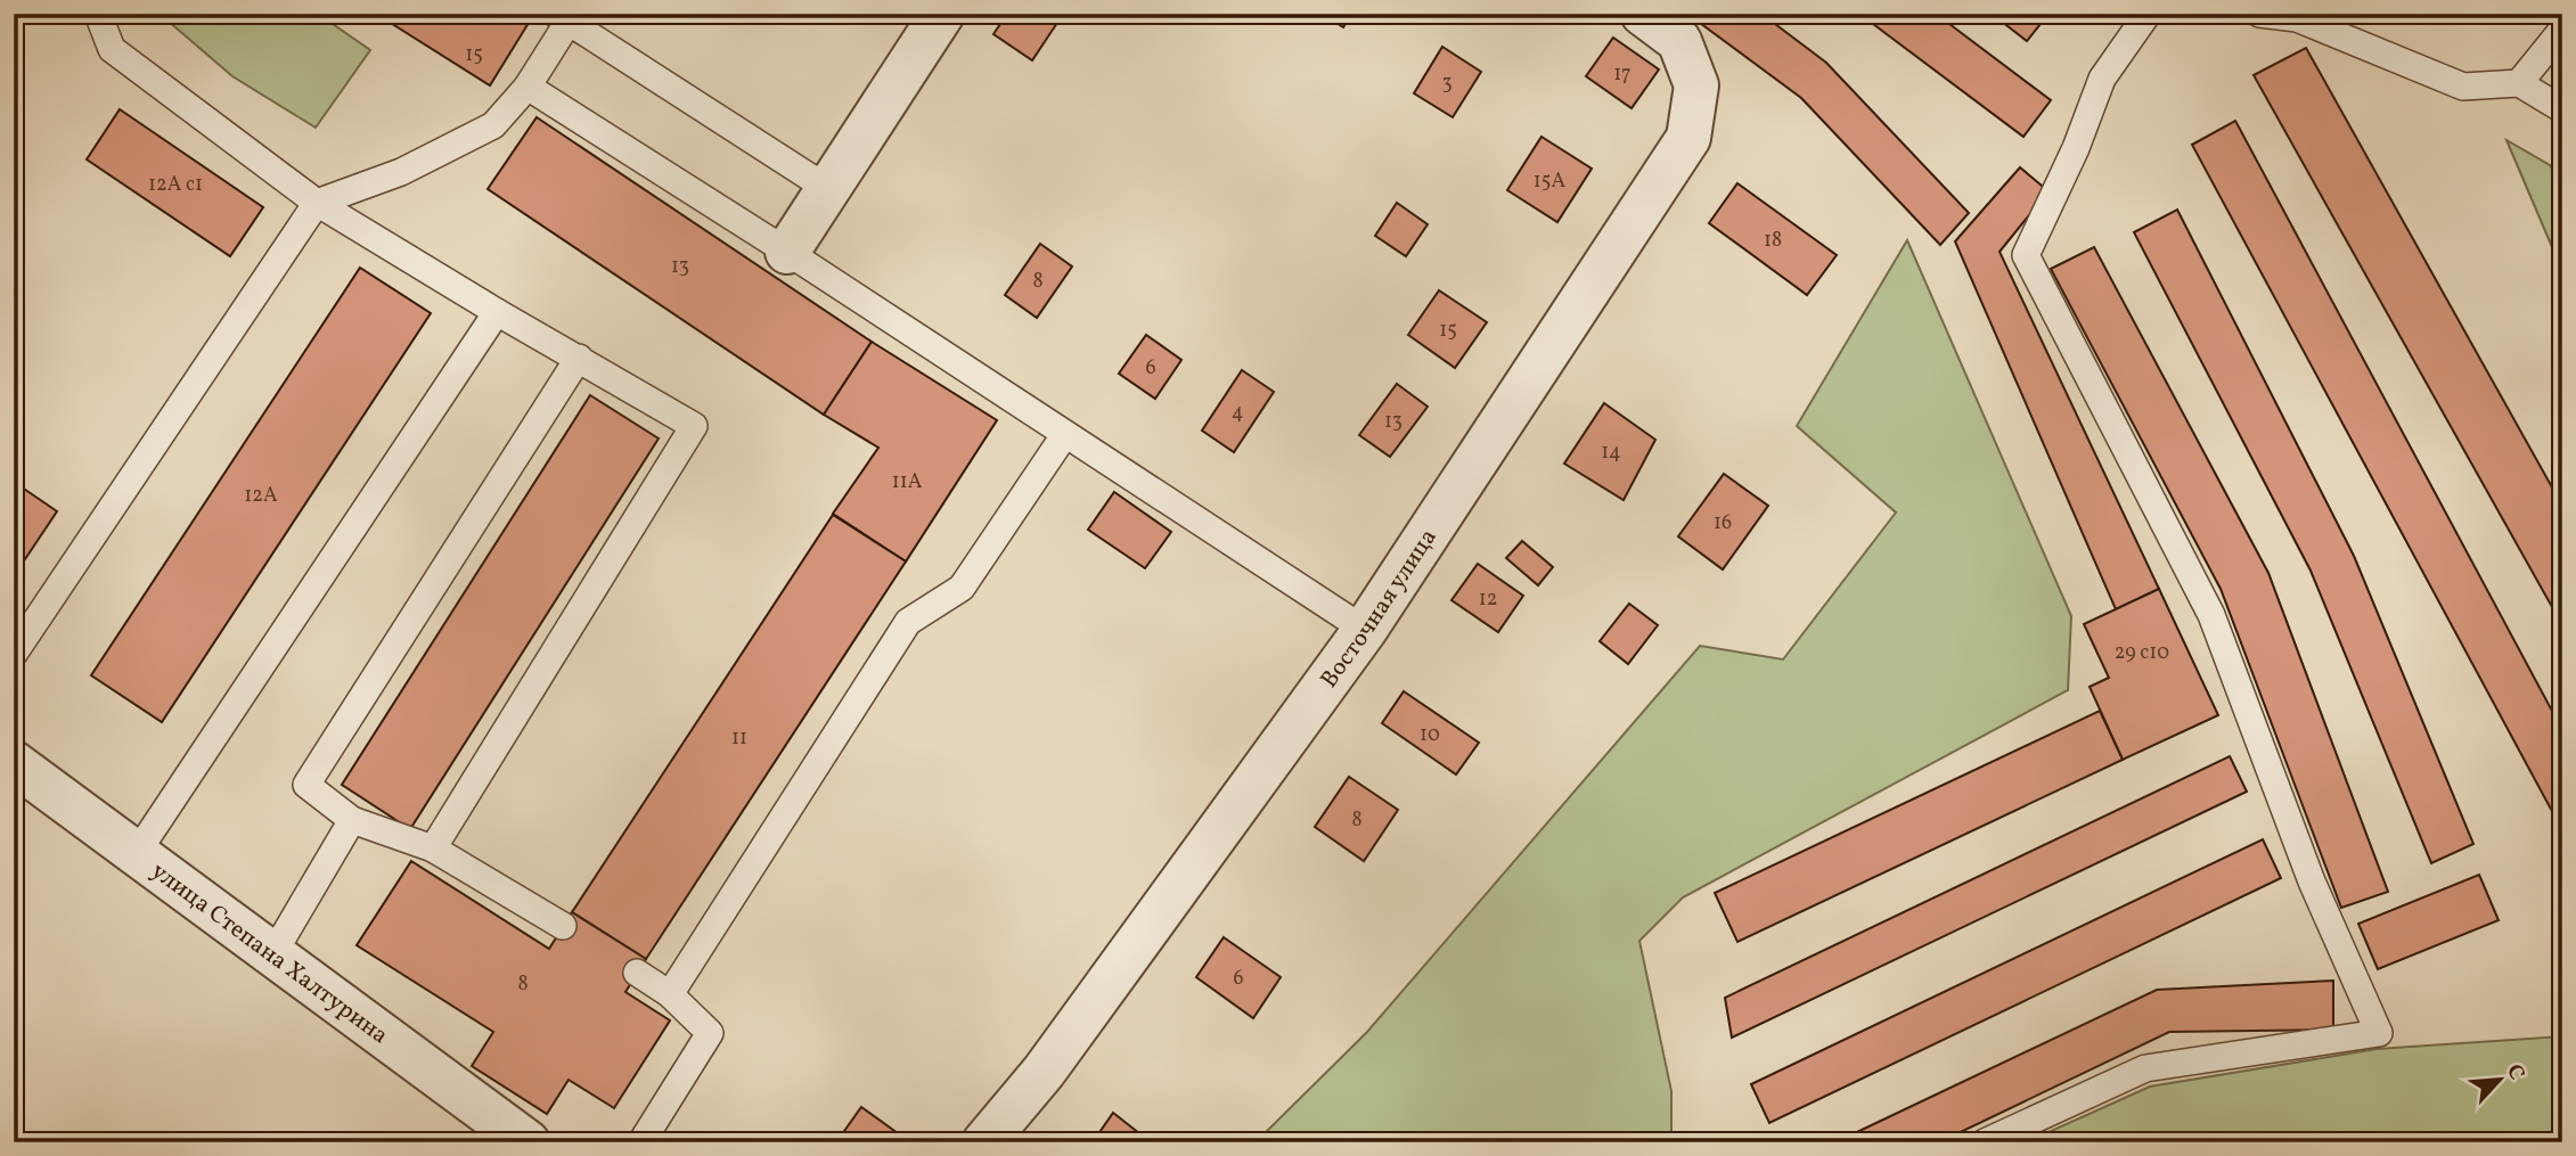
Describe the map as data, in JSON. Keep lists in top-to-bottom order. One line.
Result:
{"streets":{"street":["Восточная улица","улица Степана Халтурина"]},"house_numbers":["15","17","3","15А","12А с1","18","13","8","15","6","4","13","14","11А","12А","16","12","29 с10","10","11","8","6","8"],"north":"top right"}
